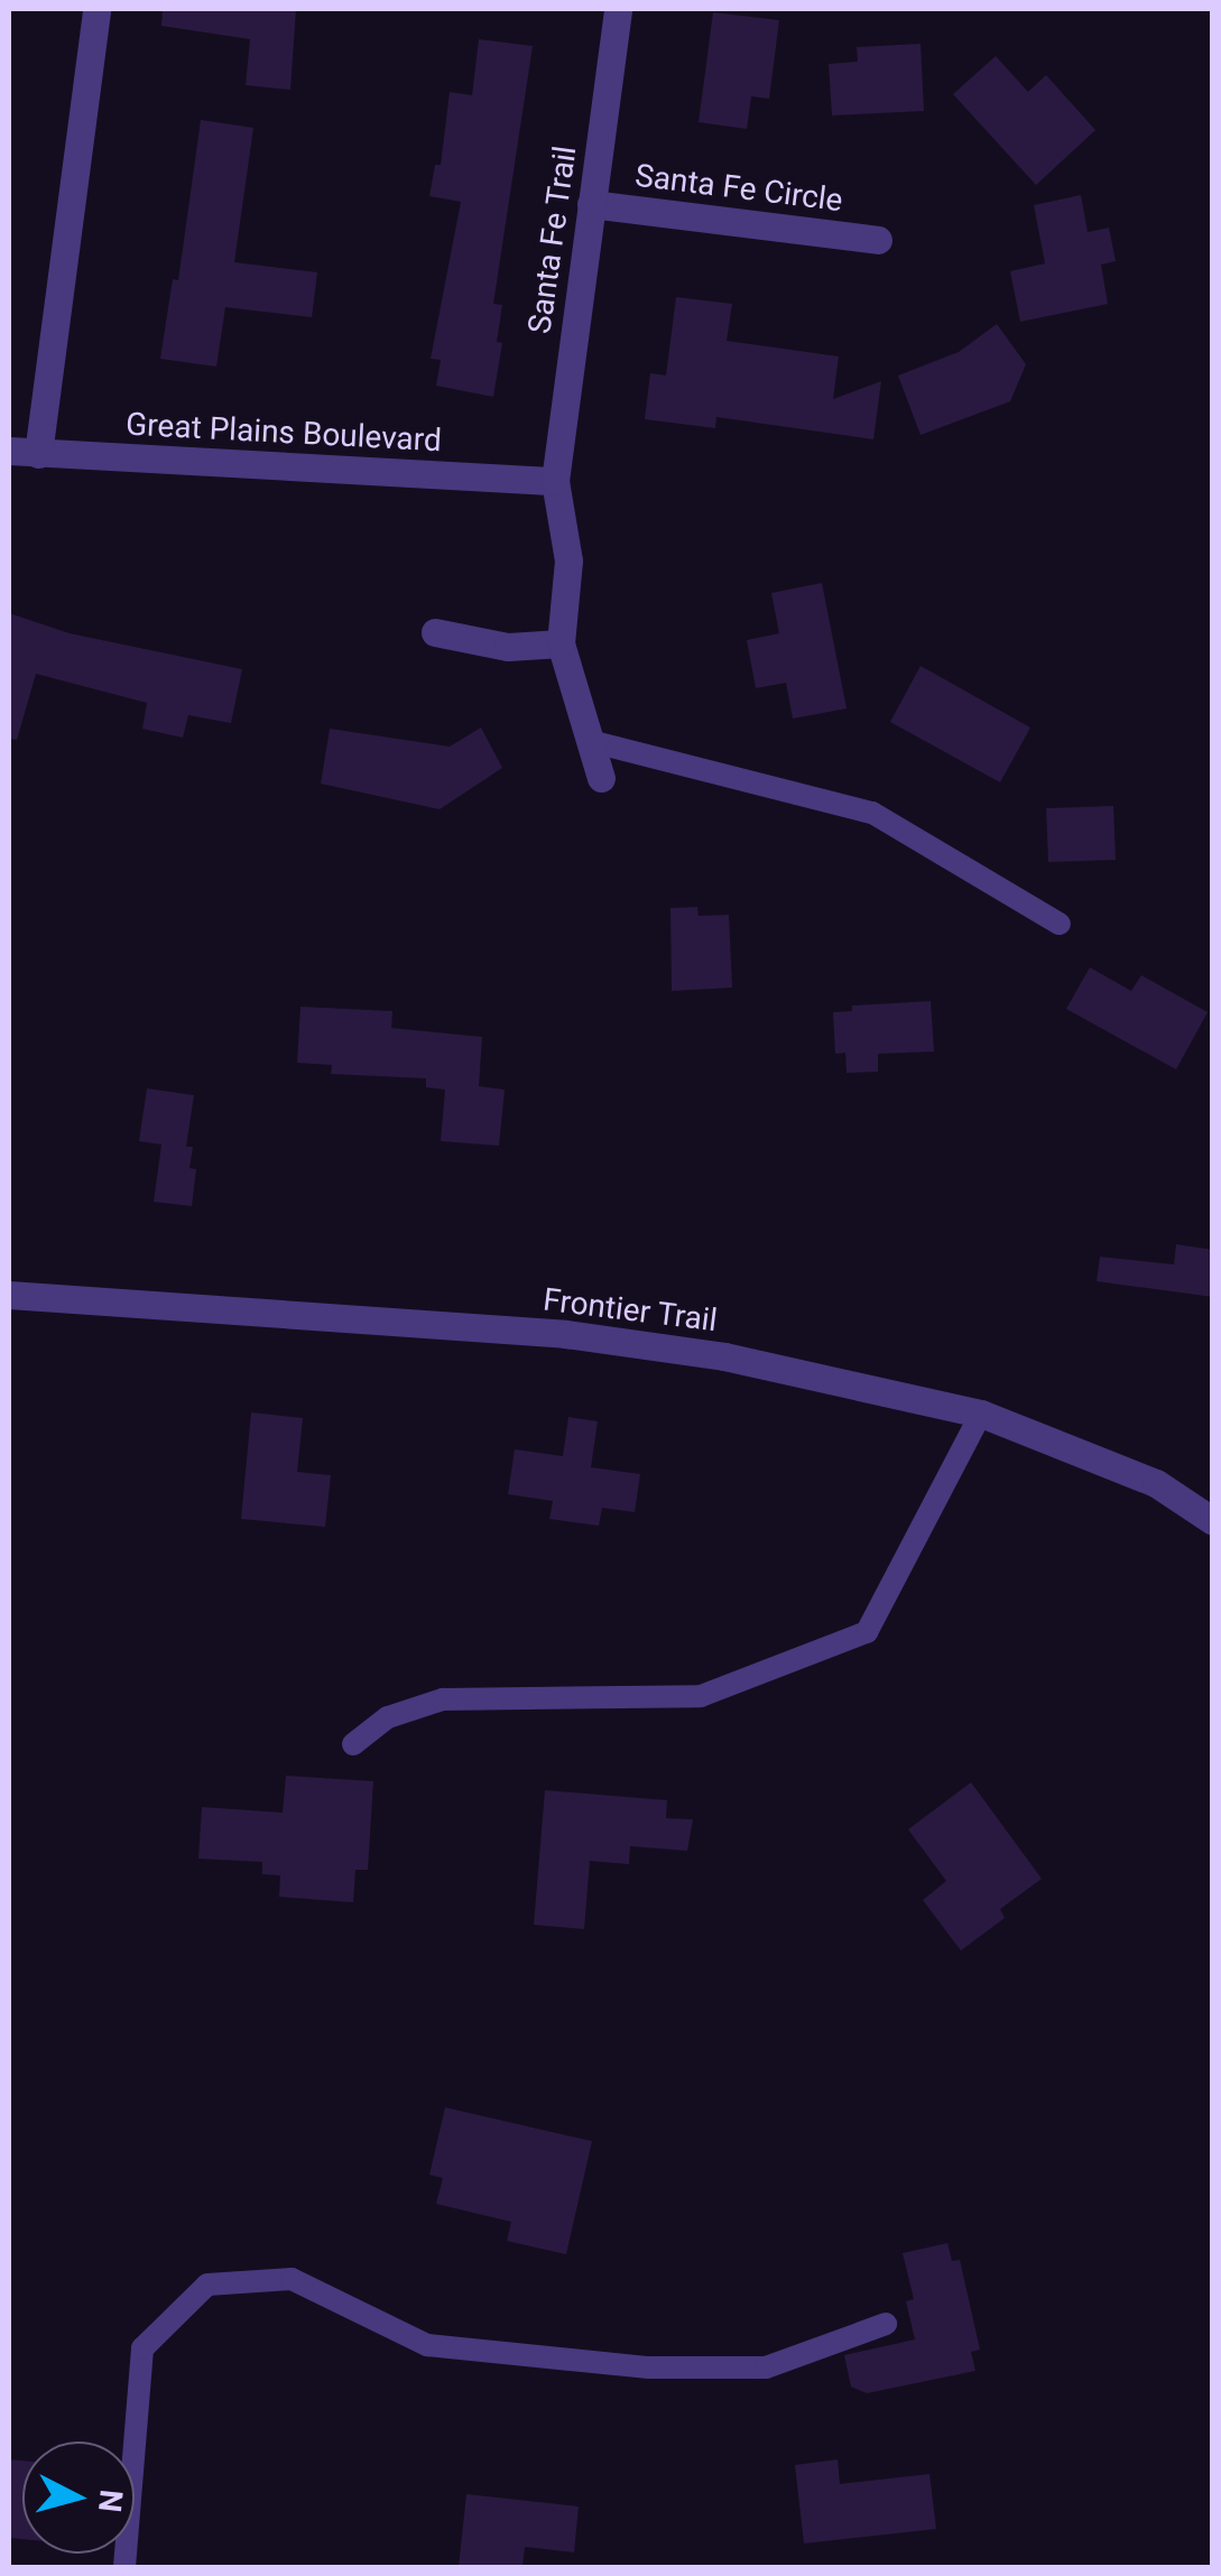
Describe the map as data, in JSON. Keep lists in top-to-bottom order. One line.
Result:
{"streets":{"street":["Santa Fe Circle","Santa Fe Trail","Great Plains Boulevard","Frontier Trail"]},"crossings":[["Santa Fe Circle","Santa Fe Trail"],["Santa Fe Trail","Great Plains Boulevard"]],"north":"right"}
